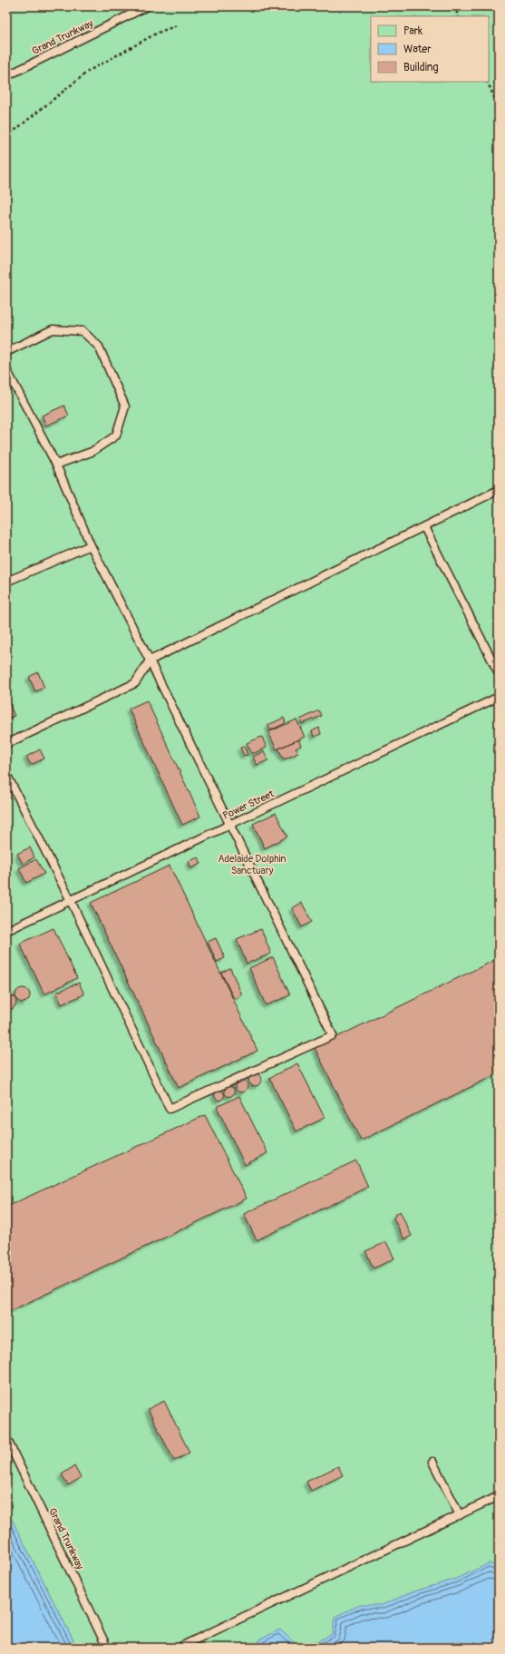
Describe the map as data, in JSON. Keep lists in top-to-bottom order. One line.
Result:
{"streets":{"lane":["Grand Trunkway","Power Street"]},"parks":["Adelaide Dolphin Sanctuary"],"legend":["Park","Water","Building"]}
